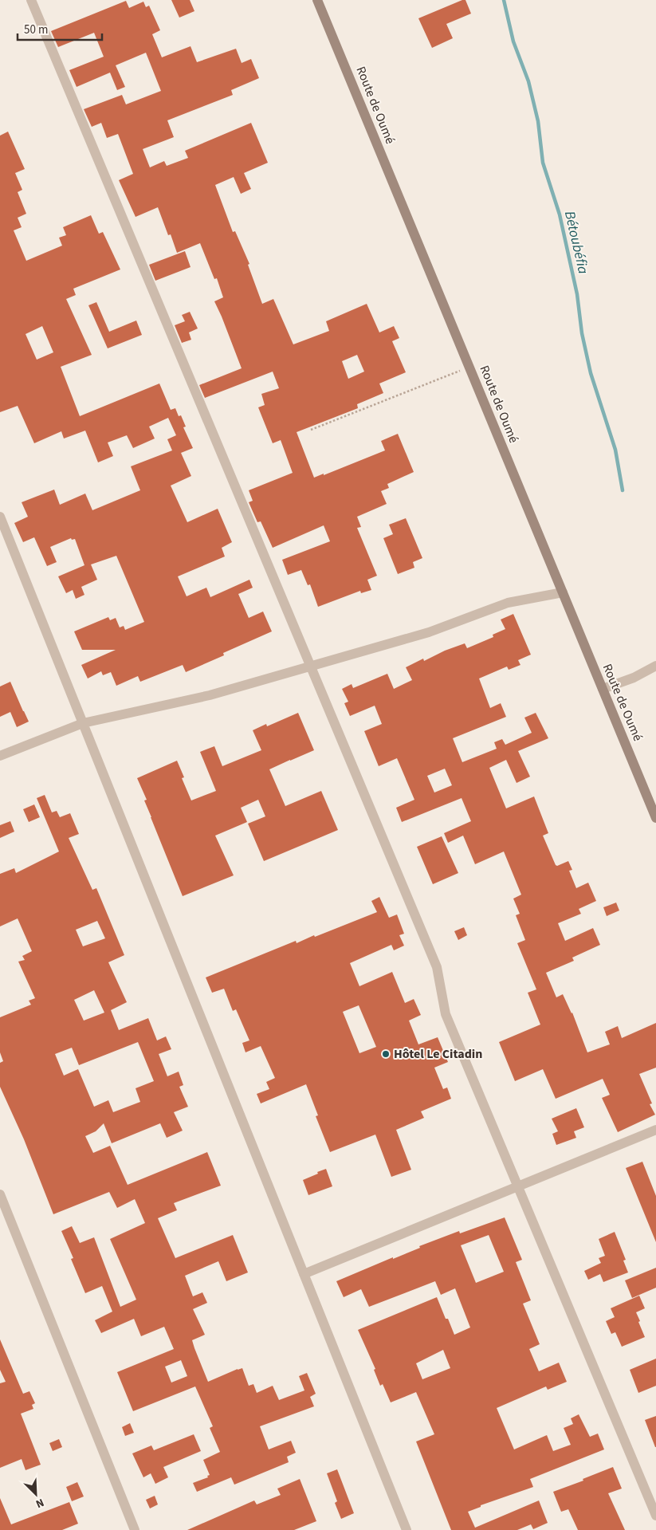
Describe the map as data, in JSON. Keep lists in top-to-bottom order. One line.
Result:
{"streets":{"street":["Route de Oumé"]},"water":["Bétoubéfia"],"places":["Hôtel Le Citadin"],"scale_bar":"50 m","north":"bottom right"}
